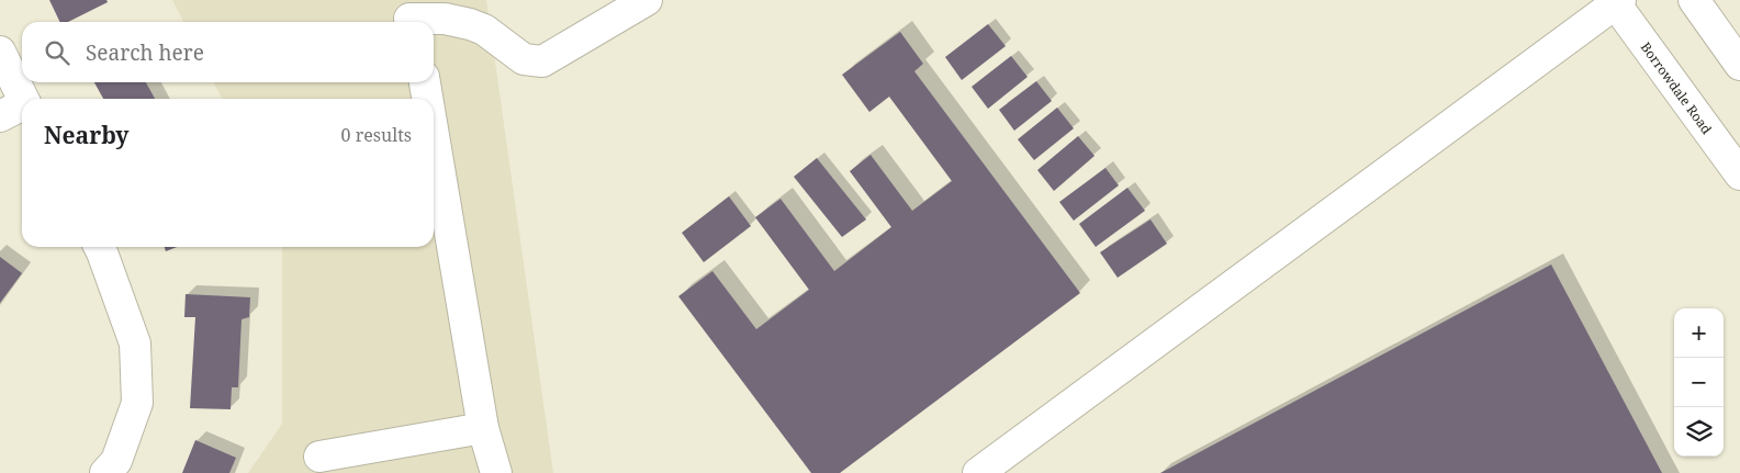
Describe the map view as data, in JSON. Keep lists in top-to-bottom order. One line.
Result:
{"streets":{"street":["Borrowdale Road"]},"page":{"search":"Search here","heading":["Nearby","0 results"],"map_buttons":["+","−"]}}
